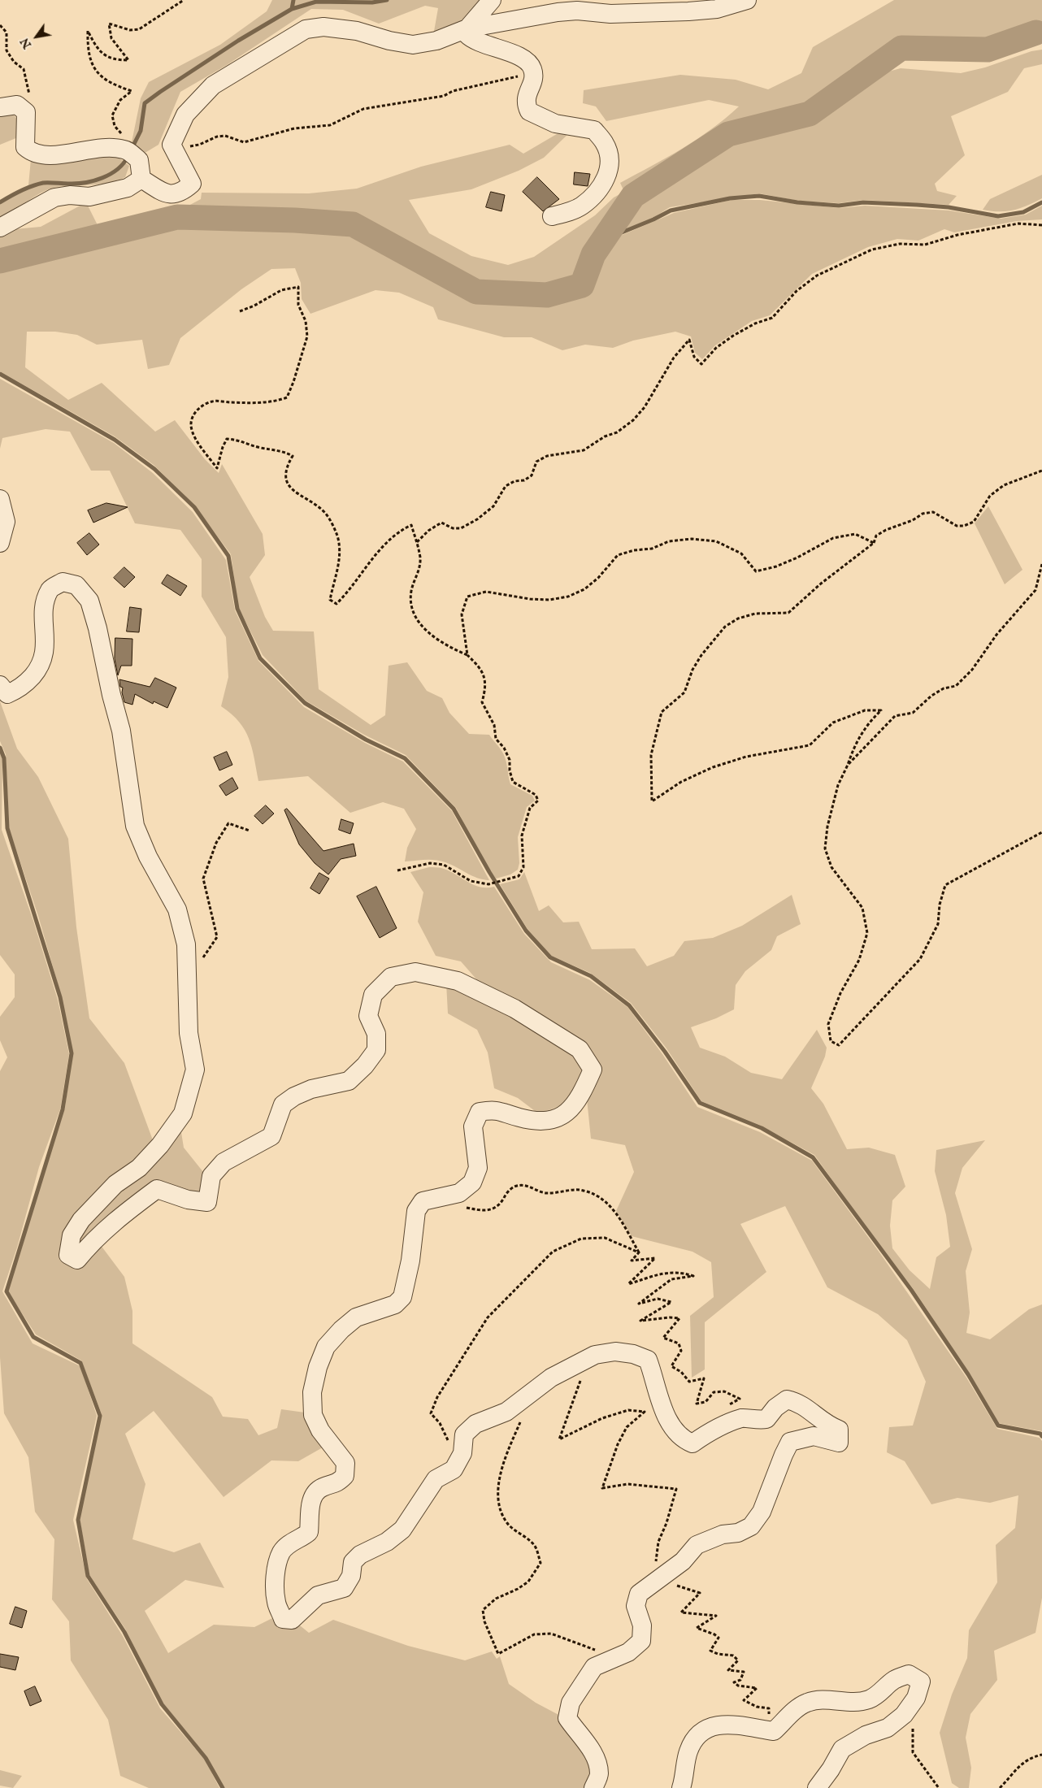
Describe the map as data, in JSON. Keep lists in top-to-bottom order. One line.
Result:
{"north":"bottom left"}
